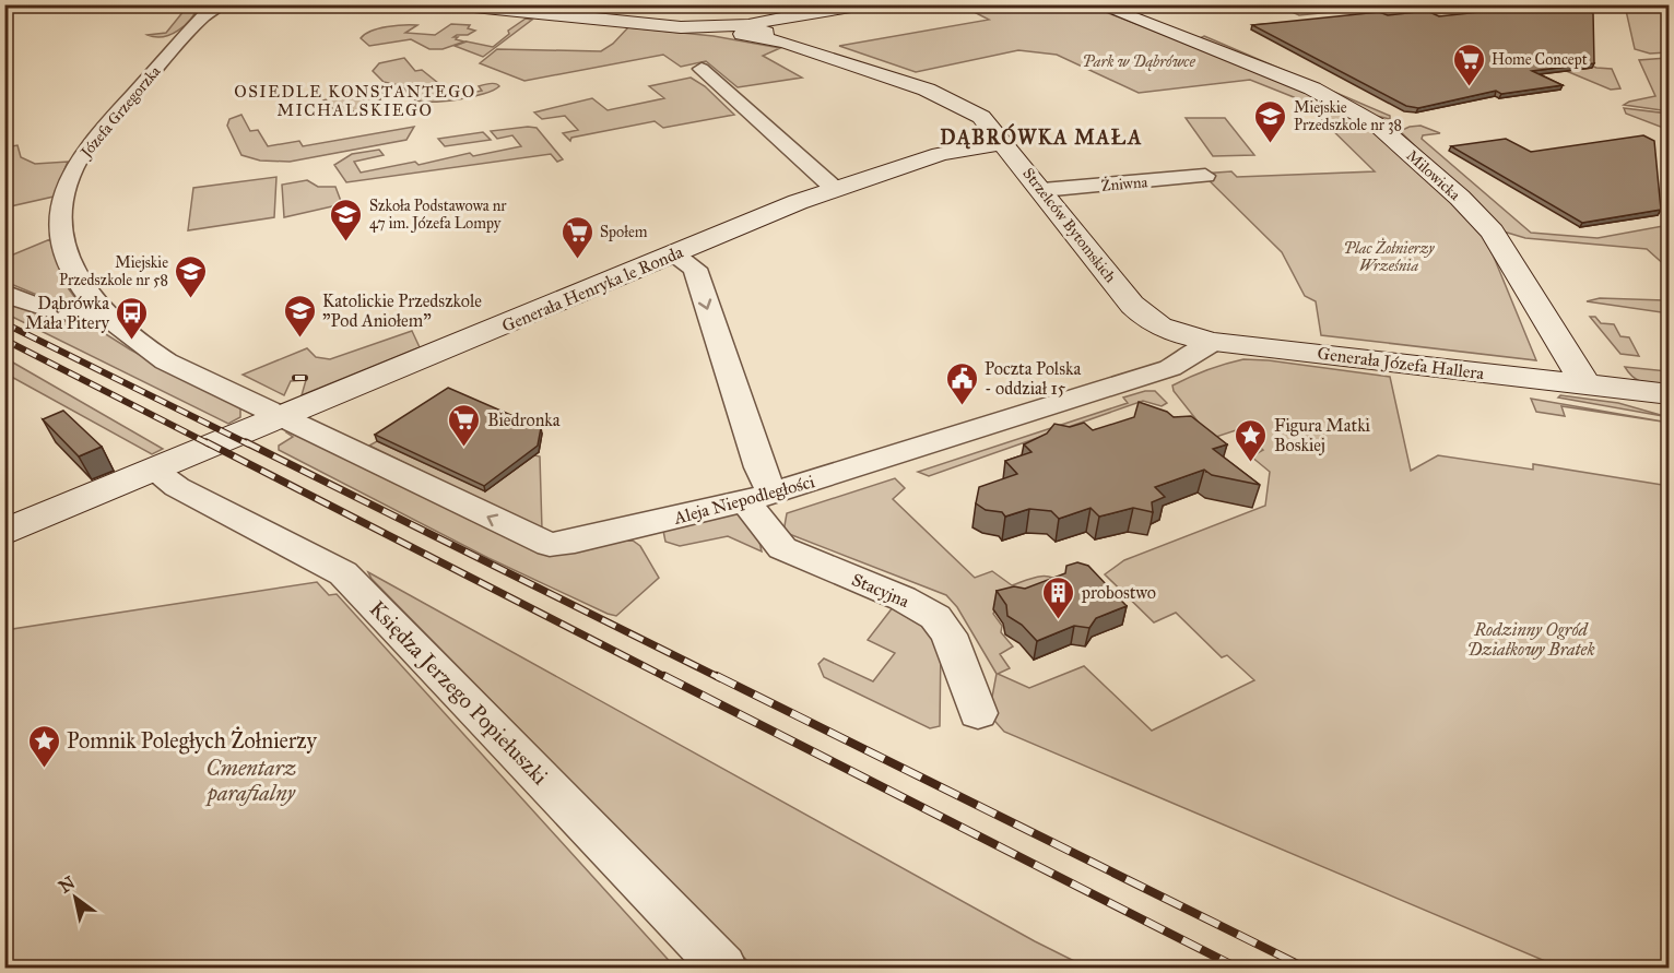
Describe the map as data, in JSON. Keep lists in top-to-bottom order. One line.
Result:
{"streets":{"street":["Józefa Grzegorzka","Milowicka","Żniwna","Strzelców Bytomskich","Generała Henryka le Ronda","Generała Józefa Hallera","Aleja Niepodległości","Stacyjna","Księdza Jerzego Popiełuszki"]},"crossings":[["Józefa Grzegorzka","Generała Henryka le Ronda"],["Józefa Grzegorzka","Aleja Niepodległości"],["Milowicka","Generała Józefa Hallera"],["Żniwna","Strzelców Bytomskich"],["Strzelców Bytomskich","Generała Henryka le Ronda"],["Strzelców Bytomskich","Generała Józefa Hallera"],["Strzelców Bytomskich","Aleja Niepodległości"],["Generała Henryka le Ronda","Aleja Niepodległości"],["Generała Henryka le Ronda","Stacyjna"],["Generała Henryka le Ronda","Księdza Jerzego Popiełuszki"],["Generała Józefa Hallera","Aleja Niepodległości"],["Aleja Niepodległości","Stacyjna"]],"one_way":["Aleja Niepodległości","Stacyjna"],"districts":["OSIEDLE KONSTANTEGO MICHALSKIEGO","DĄBRÓWKA MAŁA"],"parks":["Park w Dąbrówce","Plac Żołnierzy Września","Rodzinny Ogród Działkowy Bratek","Cmentarz parafialny"],"places":{"supermarket":["Home Concept","Społem","Biedronka"],"school or university":["Miejskie Przedszkole nr 38","Szkoła Podstawowa nr 47 im. Józefa Lompy","Miejskie Przedszkole nr 58","Katolickie Przedszkole \"Pod Aniołem\""],"bus stop":["Dąbrówka Mała Pitery"],"public building":["Poczta Polska - oddział 15"],"place":["Figura Matki Boskiej","Pomnik Poległych Żołnierzy"],"building":["probostwo"]},"north":"top left"}
